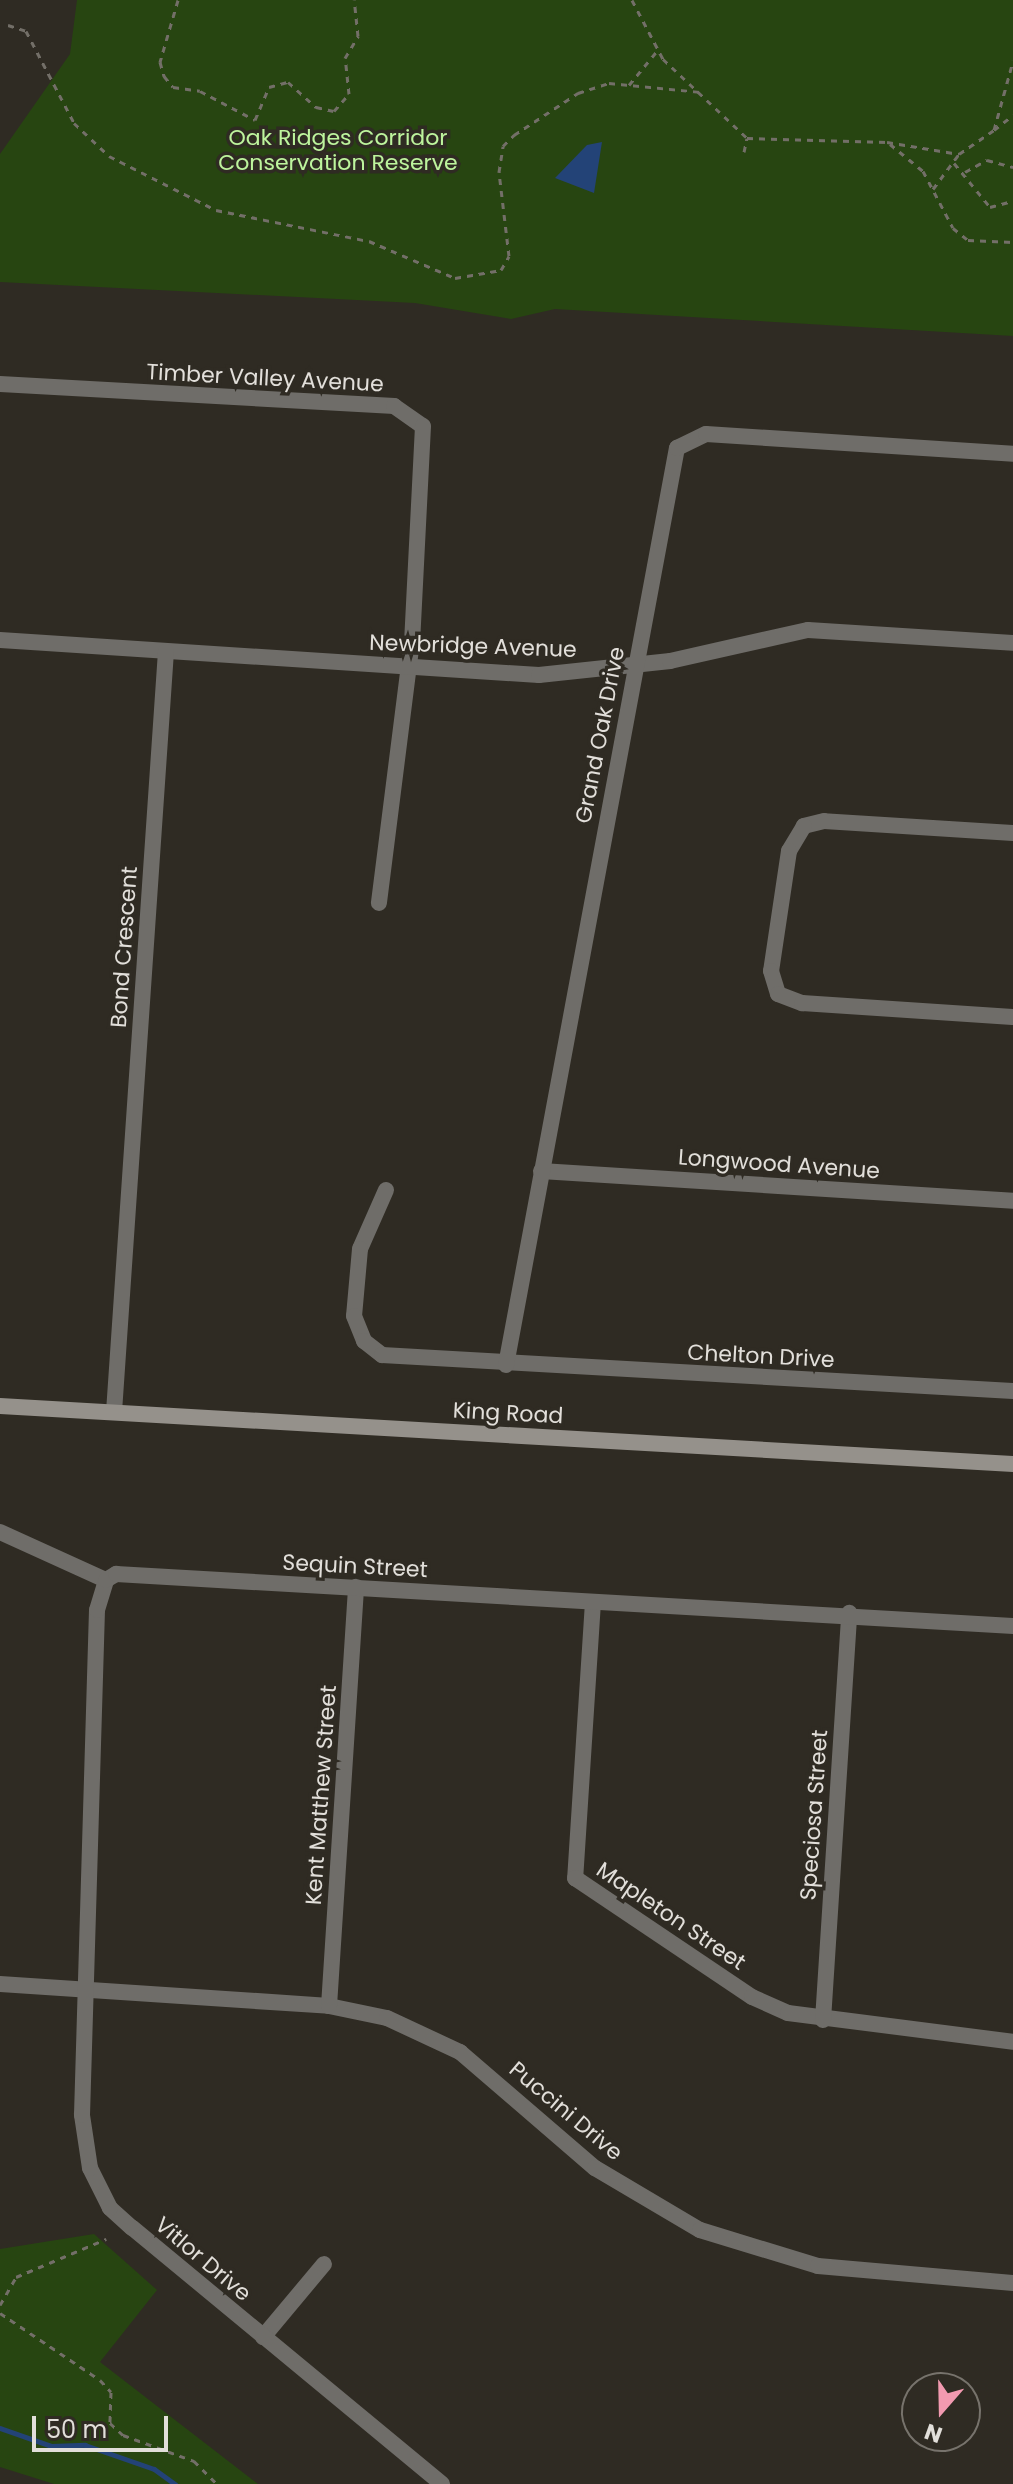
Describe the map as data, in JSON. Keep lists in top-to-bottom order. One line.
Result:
{"streets":{"main road":["King Road"],"street":["Timber Valley Avenue","Newbridge Avenue","Grand Oak Drive","Bond Crescent","Longwood Avenue","Chelton Drive","Sequin Street","Kent Matthew Street","Speciosa Street","Mapleton Street","Puccini Drive","Vitlor Drive"]},"crossings":[["Timber Valley Avenue","Newbridge Avenue"],["Newbridge Avenue","Grand Oak Drive"],["Newbridge Avenue","Bond Crescent"],["Grand Oak Drive","Longwood Avenue"],["Grand Oak Drive","Chelton Drive"],["Bond Crescent","King Road"],["Sequin Street","Kent Matthew Street"],["Sequin Street","Speciosa Street"],["Sequin Street","Mapleton Street"],["Kent Matthew Street","Puccini Drive"],["Speciosa Street","Mapleton Street"],["Puccini Drive","Vitlor Drive"]],"parks":["Oak Ridges Corridor Conservation Reserve"],"scale_bar":"50 m","north":"bottom"}
